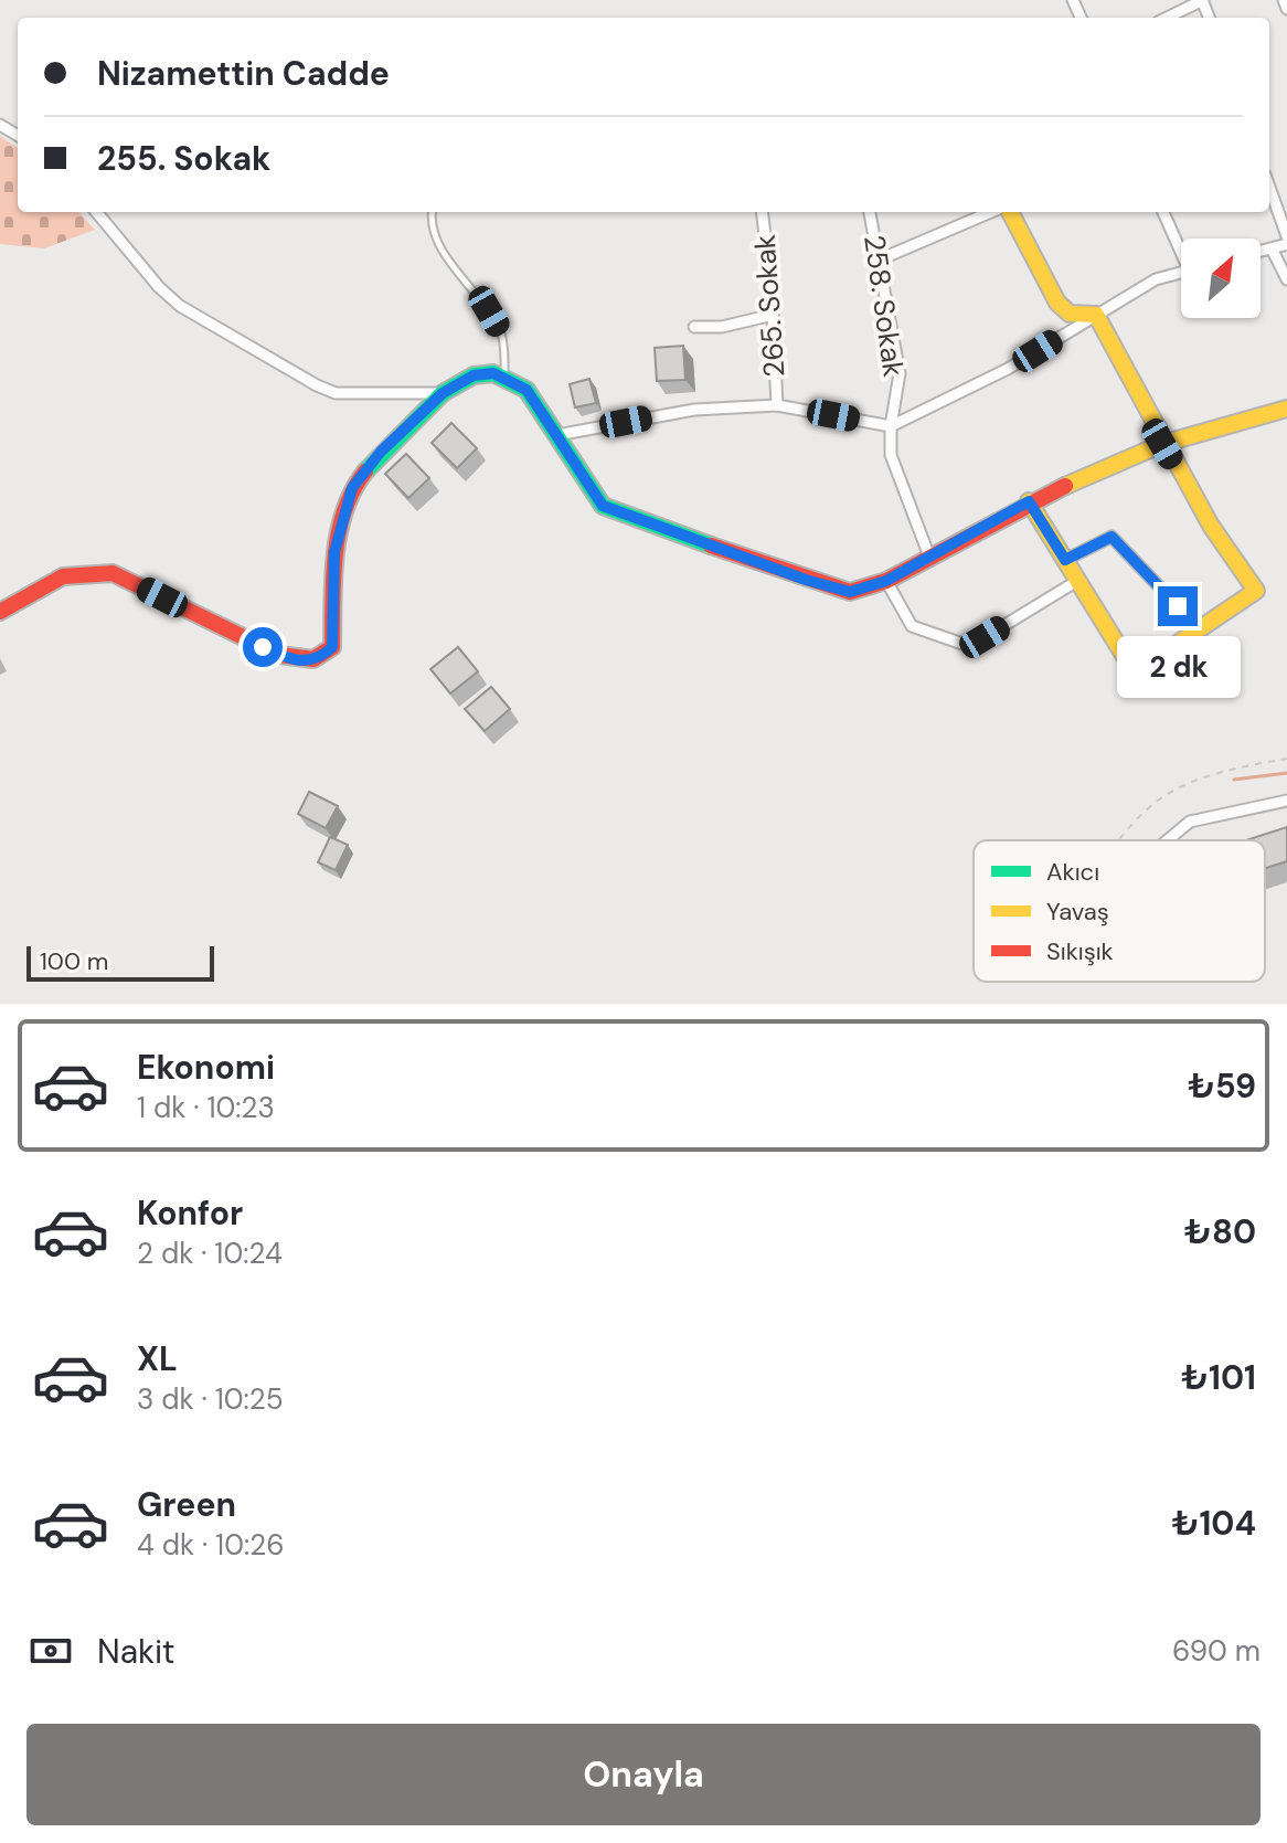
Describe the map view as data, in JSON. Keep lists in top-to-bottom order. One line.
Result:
{"streets":{"street":["265. Sokak","258. Sokak"]},"legend":["Akıcı","Yavaş","Sıkışık"],"scale_bar":"100 m","north":"top right","page":{"banner":["Nizamettin Cadde","255. Sokak"],"bubble":"2 dk","scale":"100 m","list":[{"name":"Ekonomi","note":"1 dk · 10:23","value":"₺59"},{"name":"Konfor","note":"2 dk · 10:24","value":"₺80"},{"name":"XL","note":"3 dk · 10:25","value":"₺101"},{"name":"Green","note":"4 dk · 10:26","value":"₺104"}],"pay":["Nakit","690 m"],"buttons":"Onayla"}}
